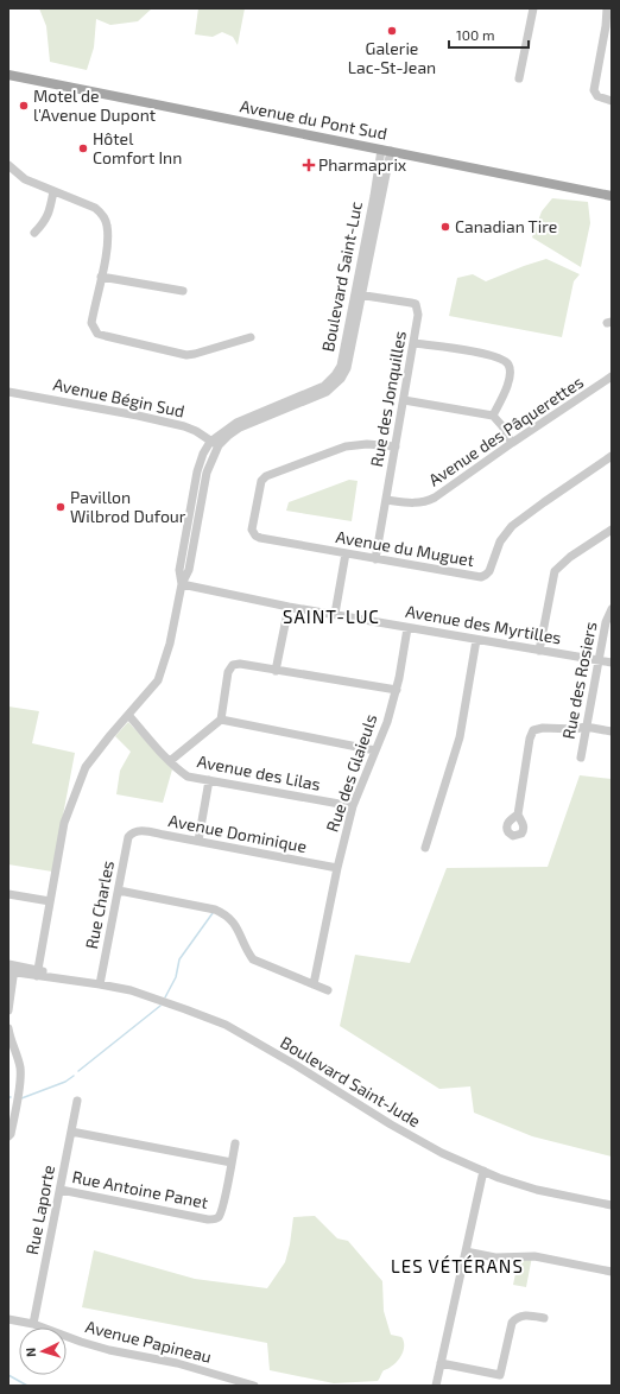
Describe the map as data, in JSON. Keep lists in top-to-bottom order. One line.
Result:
{"streets":{"main road":["Avenue du Pont Sud"],"street":["Boulevard Saint-Luc","Avenue Bégin Sud","Rue des Jonquilles","Avenue des Pâquerettes","Avenue du Muguet","Avenue des Myrtilles","Rue des Rosiers","Avenue des Lilas","Rue des Glaieuls","Avenue Dominique","Rue Charles","Boulevard Saint-Jude","Rue Antoine Panet","Rue Laporte","Avenue Papineau"]},"crossings":[["Avenue du Pont Sud","Boulevard Saint-Luc"],["Boulevard Saint-Luc","Avenue Bégin Sud"],["Boulevard Saint-Luc","Rue des Jonquilles"],["Boulevard Saint-Luc","Avenue des Myrtilles"],["Boulevard Saint-Luc","Avenue des Lilas"],["Boulevard Saint-Luc","Boulevard Saint-Jude"],["Rue des Jonquilles","Avenue des Pâquerettes"],["Rue des Jonquilles","Avenue du Muguet"],["Avenue des Myrtilles","Rue des Rosiers"],["Avenue des Myrtilles","Rue des Glaieuls"],["Avenue des Lilas","Rue des Glaieuls"],["Rue des Glaieuls","Avenue Dominique"],["Avenue Dominique","Rue Charles"],["Rue Charles","Boulevard Saint-Jude"],["Rue Antoine Panet","Rue Laporte"],["Rue Laporte","Avenue Papineau"]],"districts":["SAINT-LUC","LES VÉTÉRANS"],"places":{"other":["Galerie Lac-St-Jean","Motel de l'Avenue Dupont","Hôtel Comfort Inn","Canadian Tire","Pavillon Wilbrod Dufour"],"health":["Pharmaprix"]},"scale_bar":"100 m","north":"left"}
